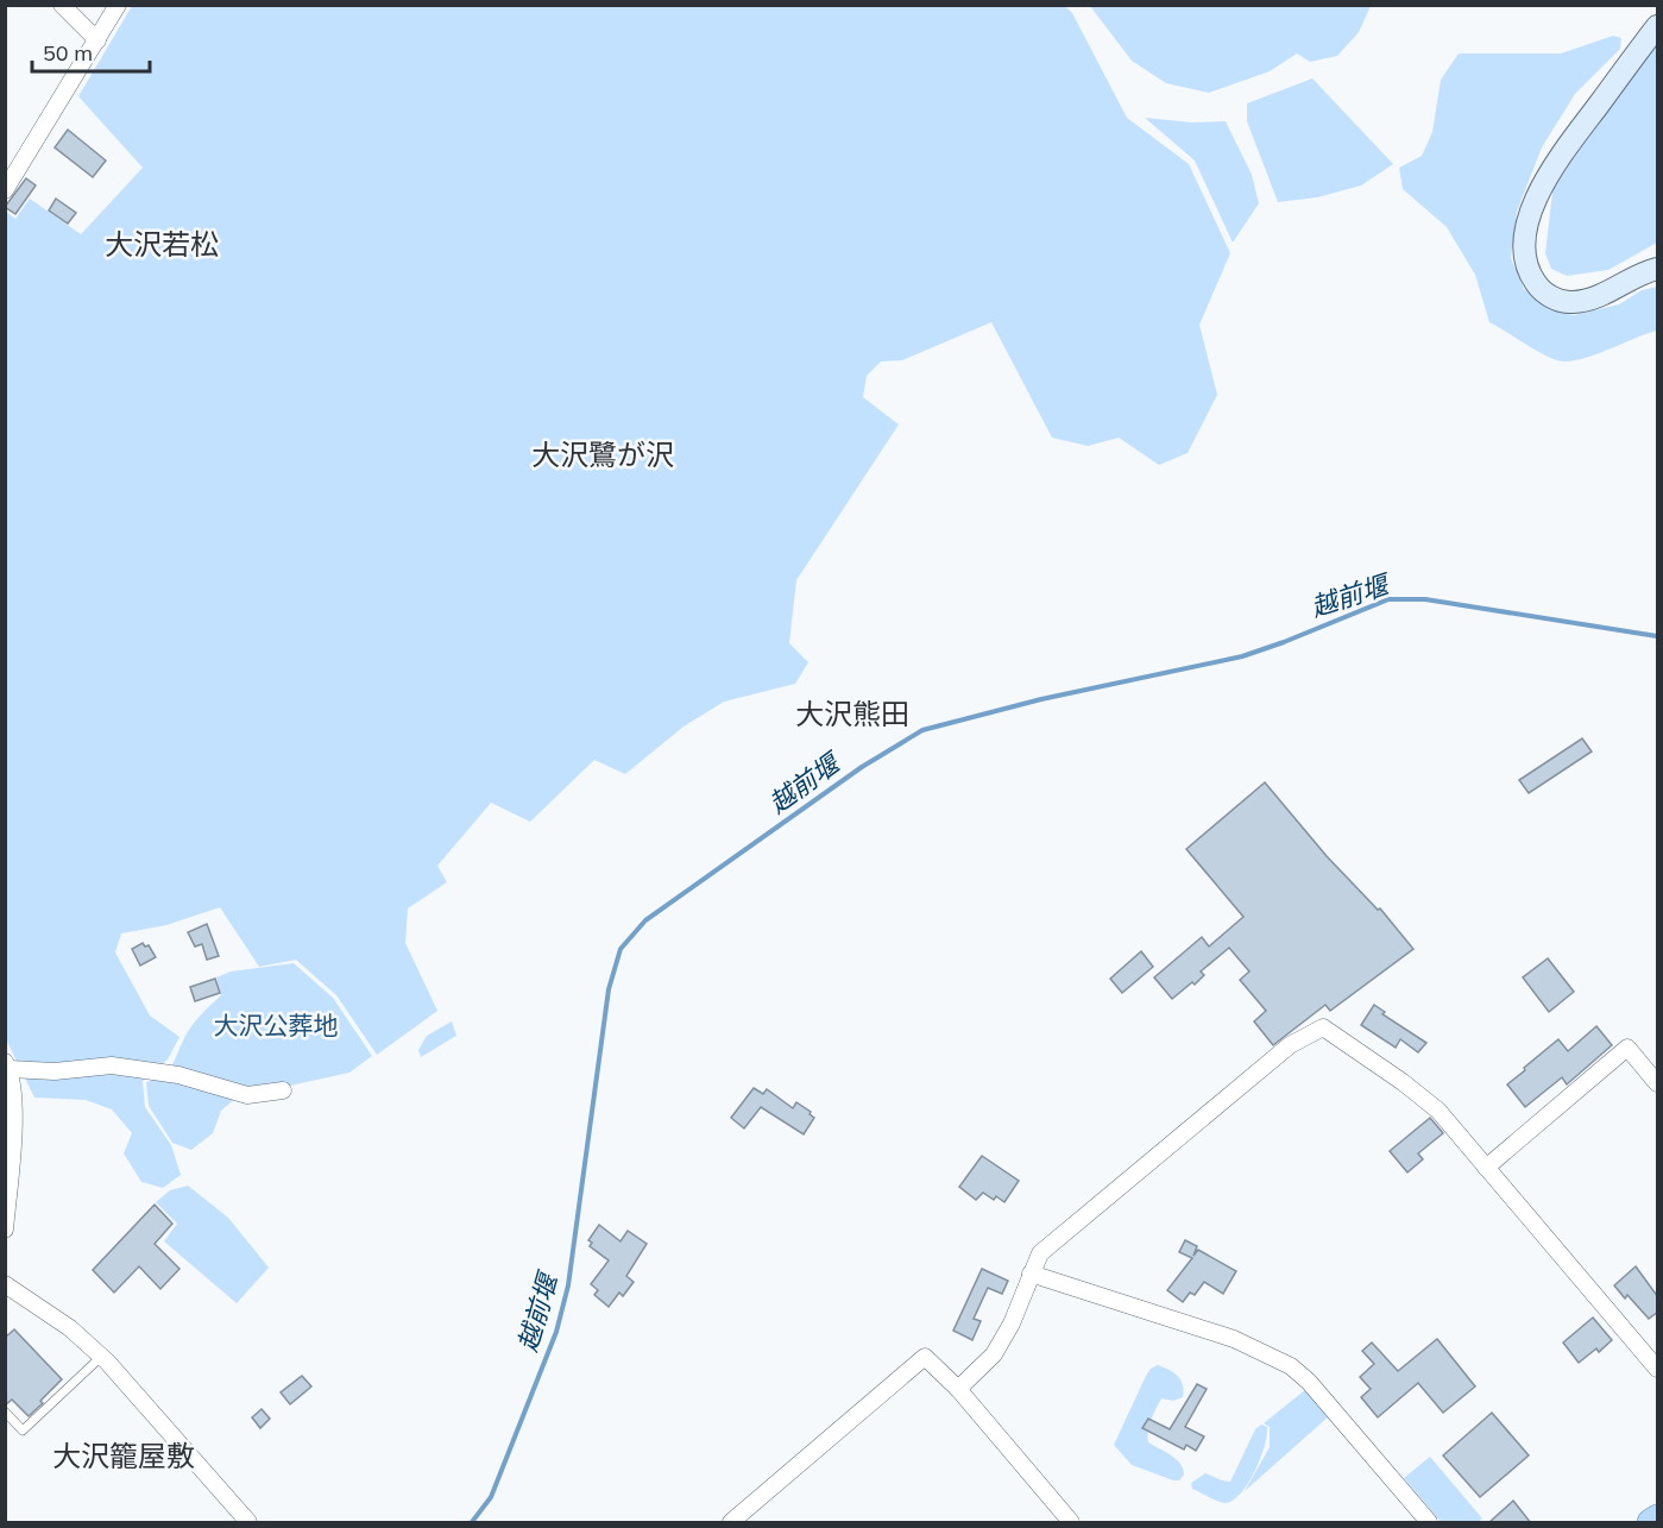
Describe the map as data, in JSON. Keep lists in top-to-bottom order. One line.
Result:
{"districts":["大沢若松","大沢鷺が沢","大沢熊田","大沢籠屋敷"],"water":["越前堰"],"parks":["大沢公葬地"],"scale_bar":"50 m"}
